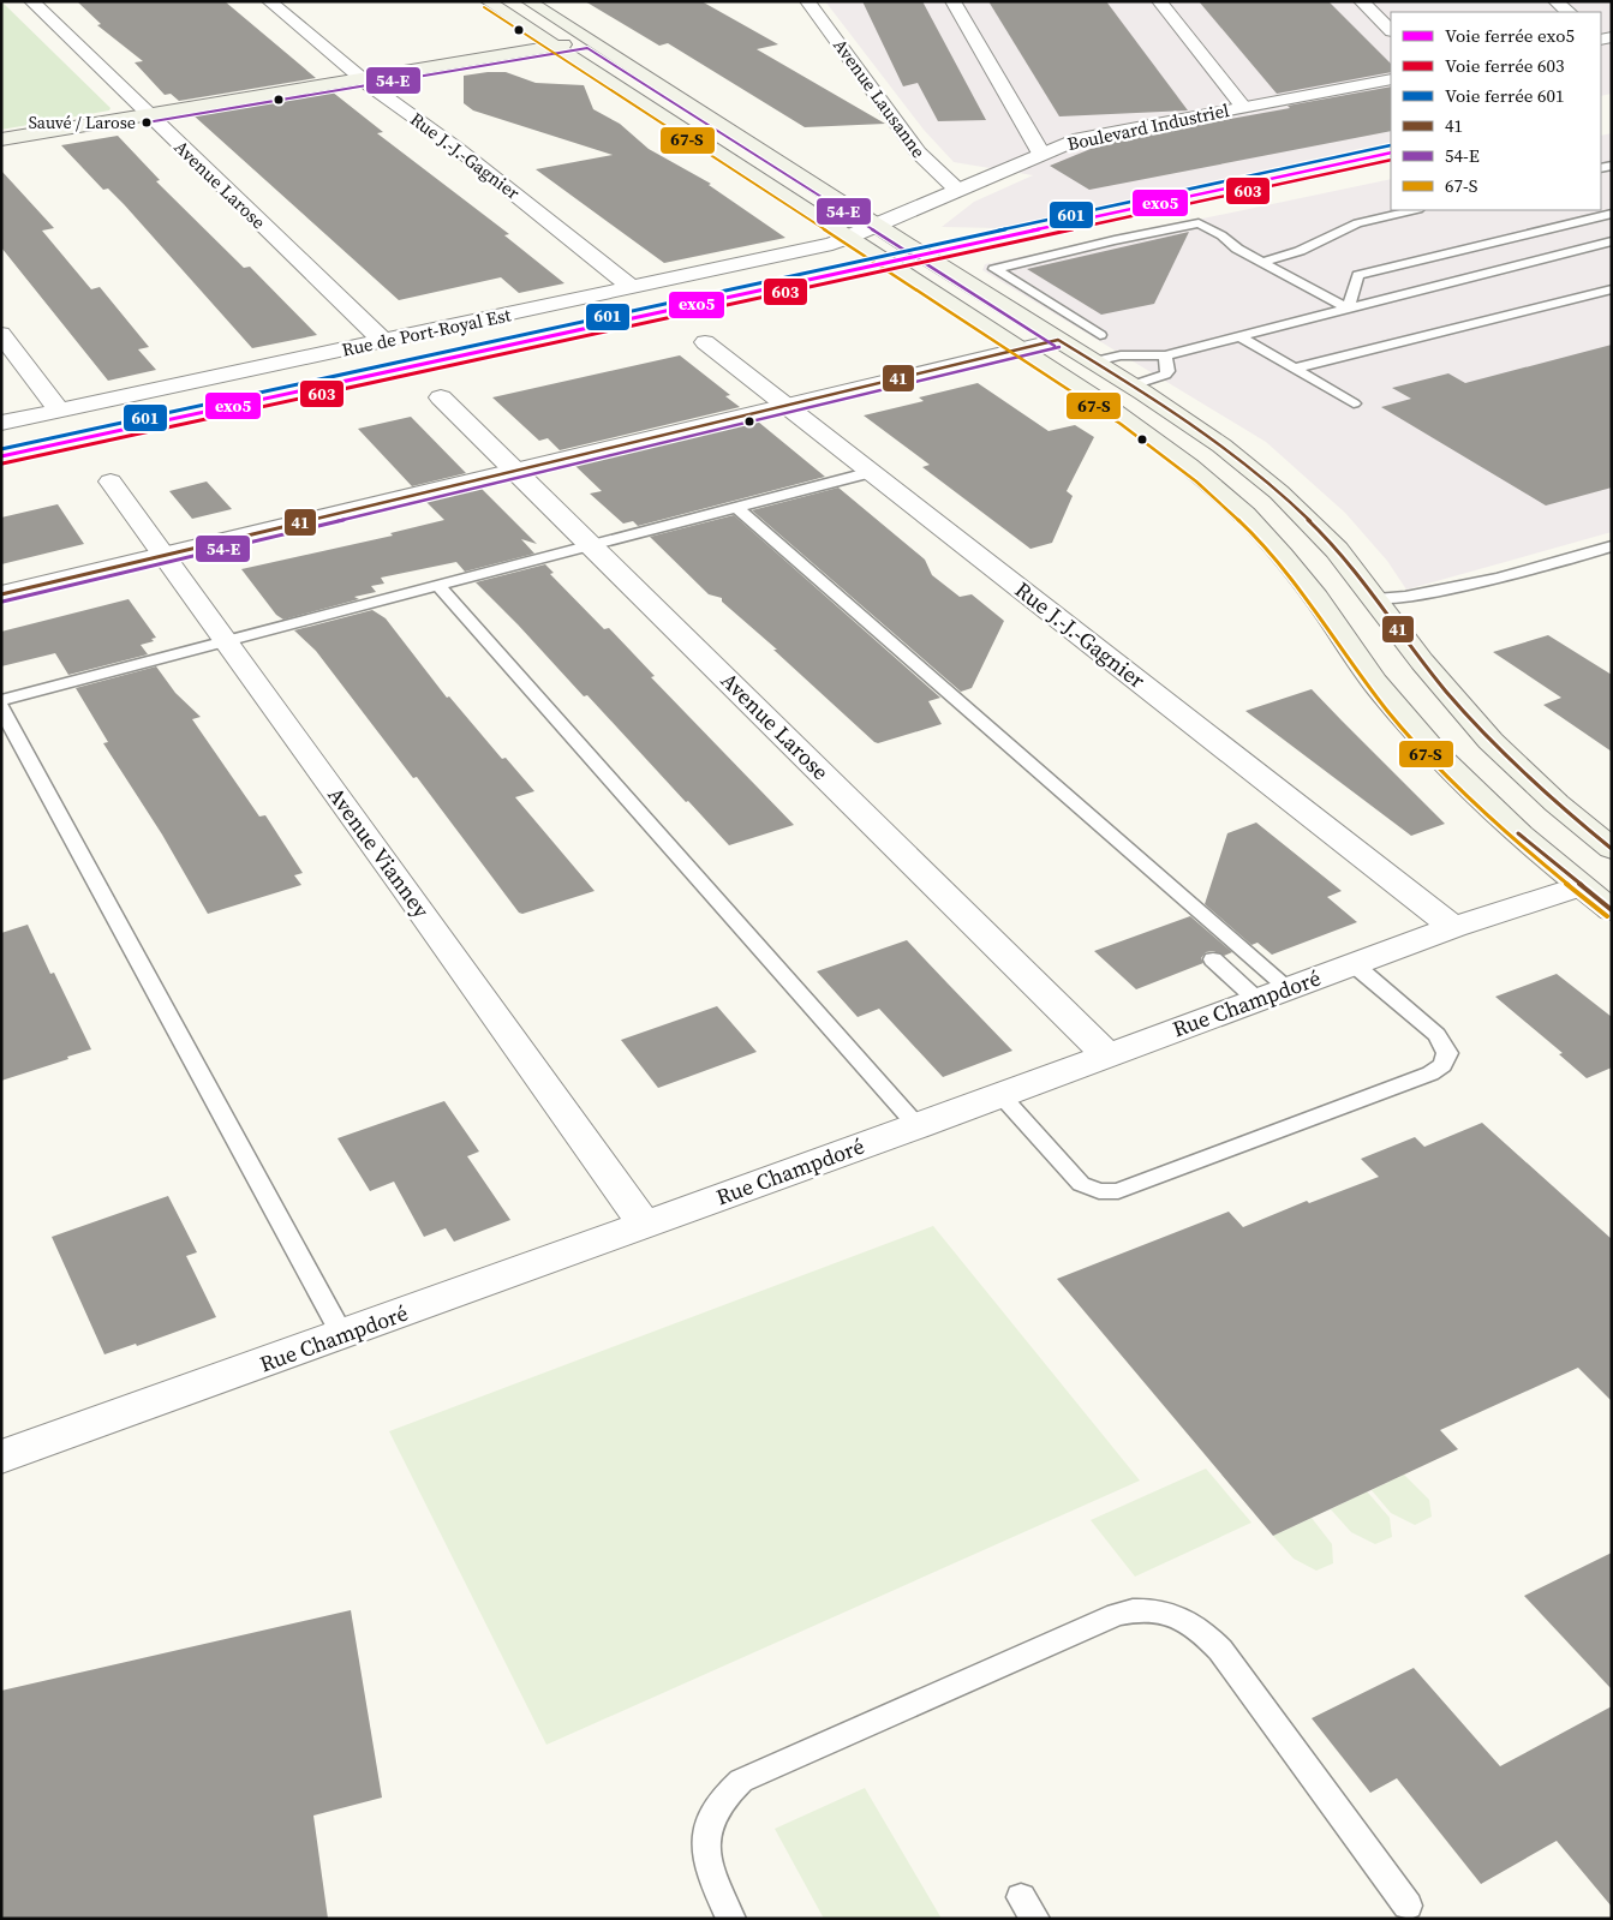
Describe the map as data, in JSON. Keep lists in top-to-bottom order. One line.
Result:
{"streets":{"street":["Avenue Lausanne","Boulevard Industriel","Rue J.-J.-Gagnier","Avenue Larose","Rue de Port-Royal Est","Avenue Vianney","Rue Champdoré"]},"crossings":[["Avenue Lausanne","Boulevard Industriel"],["Boulevard Industriel","Rue de Port-Royal Est"],["Rue J.-J.-Gagnier","Rue de Port-Royal Est"],["Rue J.-J.-Gagnier","Rue Champdoré"],["Avenue Larose","Rue de Port-Royal Est"],["Avenue Larose","Rue Champdoré"],["Avenue Vianney","Rue Champdoré"]],"places":["Sauvé / Larose"],"lines":["transit line 67-S","transit line 54-E","rail line 601","rail line exo5","rail line 603","transit line 41"],"legend":["Voie ferrée exo5","Voie ferrée 603","Voie ferrée 601","41","54-E","67-S"]}
